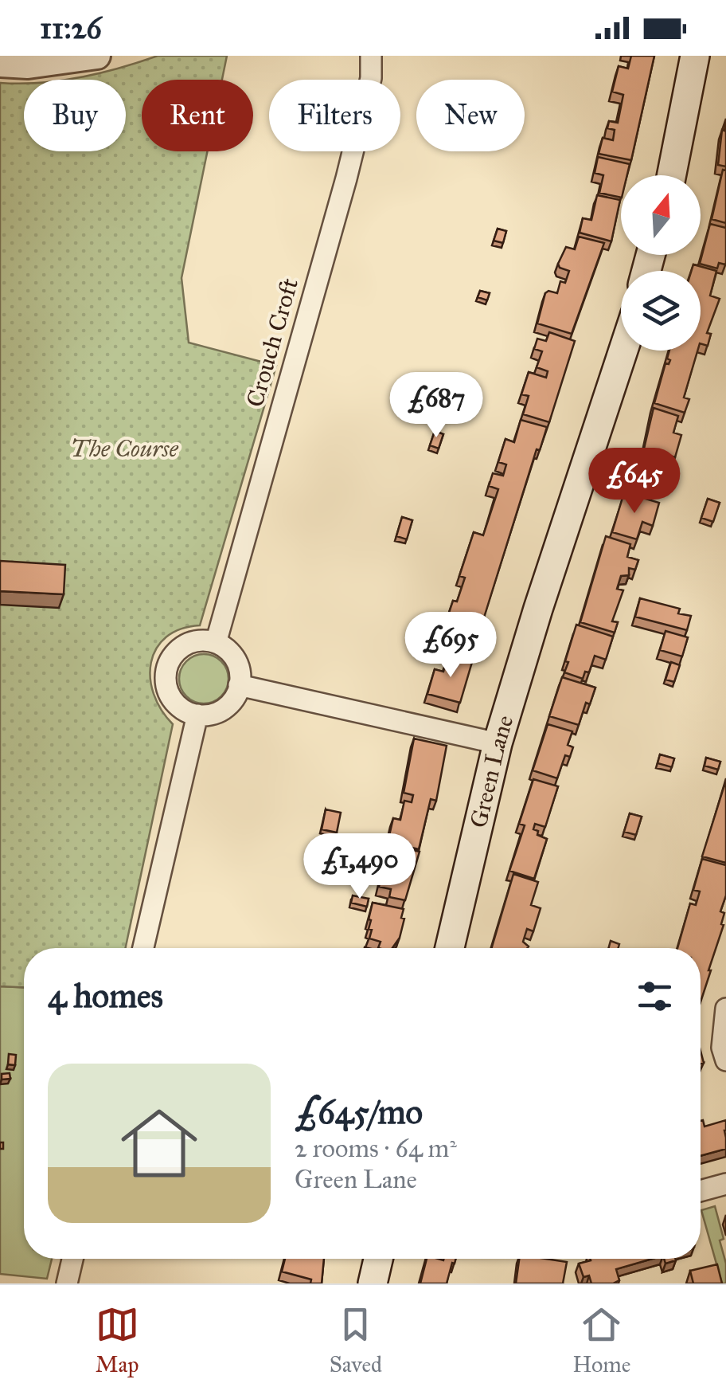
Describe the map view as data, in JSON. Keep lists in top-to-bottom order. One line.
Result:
{"streets":{"main road":["Green Lane"],"street":["Crouch Croft"]},"parks":["The Course"],"north":"top","page":{"status":"11:26","chip":["Buy","Rent","Filters","New"],"price":["£687","£645","£695","£1,490"],"heading":"4 homes","list":[{"name":"£645/mo","note":"2 rooms · 64 m² · Green Lane"}],"tabs":["Map","Saved","Home"]}}
